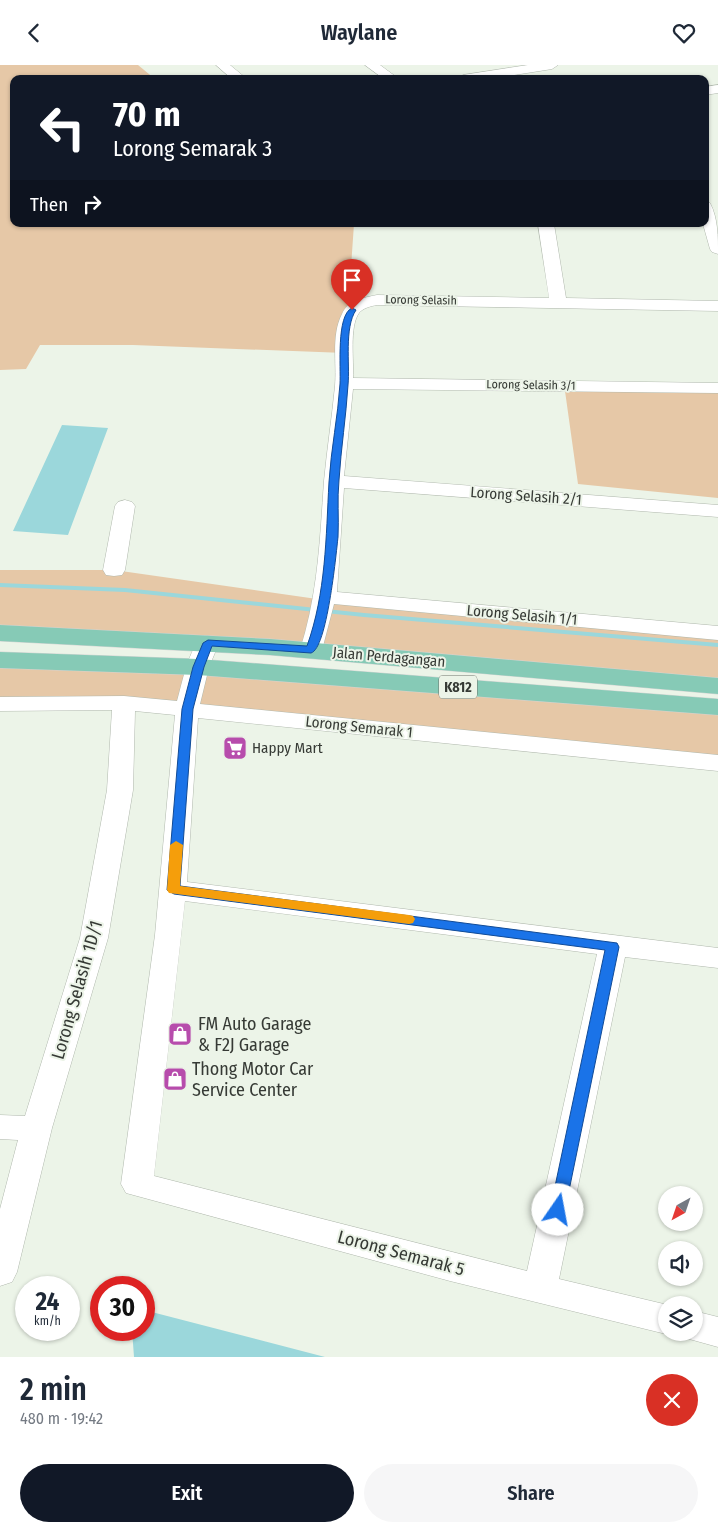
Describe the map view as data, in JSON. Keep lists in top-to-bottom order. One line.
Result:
{"streets":{"main road":["Jalan Perdagangan","K812"],"street":["Lorong Selasih","Lorong Selasih 3/1","Lorong Selasih 2/1","Lorong Selasih 1/1","Lorong Semarak 1","Lorong Selasih 1D/1","Lorong Semarak 5"]},"crossings":[["Lorong Selasih","Lorong Selasih 3/1"],["Lorong Selasih","Lorong Selasih 2/1"],["Lorong Selasih","Lorong Selasih 1/1"],["Lorong Selasih","Jalan Perdagangan"],["Lorong Semarak 1","Lorong Selasih 1D/1"]],"places":{"supermarket":["Happy Mart"],"shop":["FM Auto Garage & F2J Garage","Thong Motor Car Service Center"]},"north":"bottom left","page":{"header":"Waylane","turn":["70 m","Lorong Semarak 3"],"then":"Then","speed":"24 km/h","limit":"30","heading":["2 min","480 m · 19:42"],"buttons":["Exit","Share"]}}
